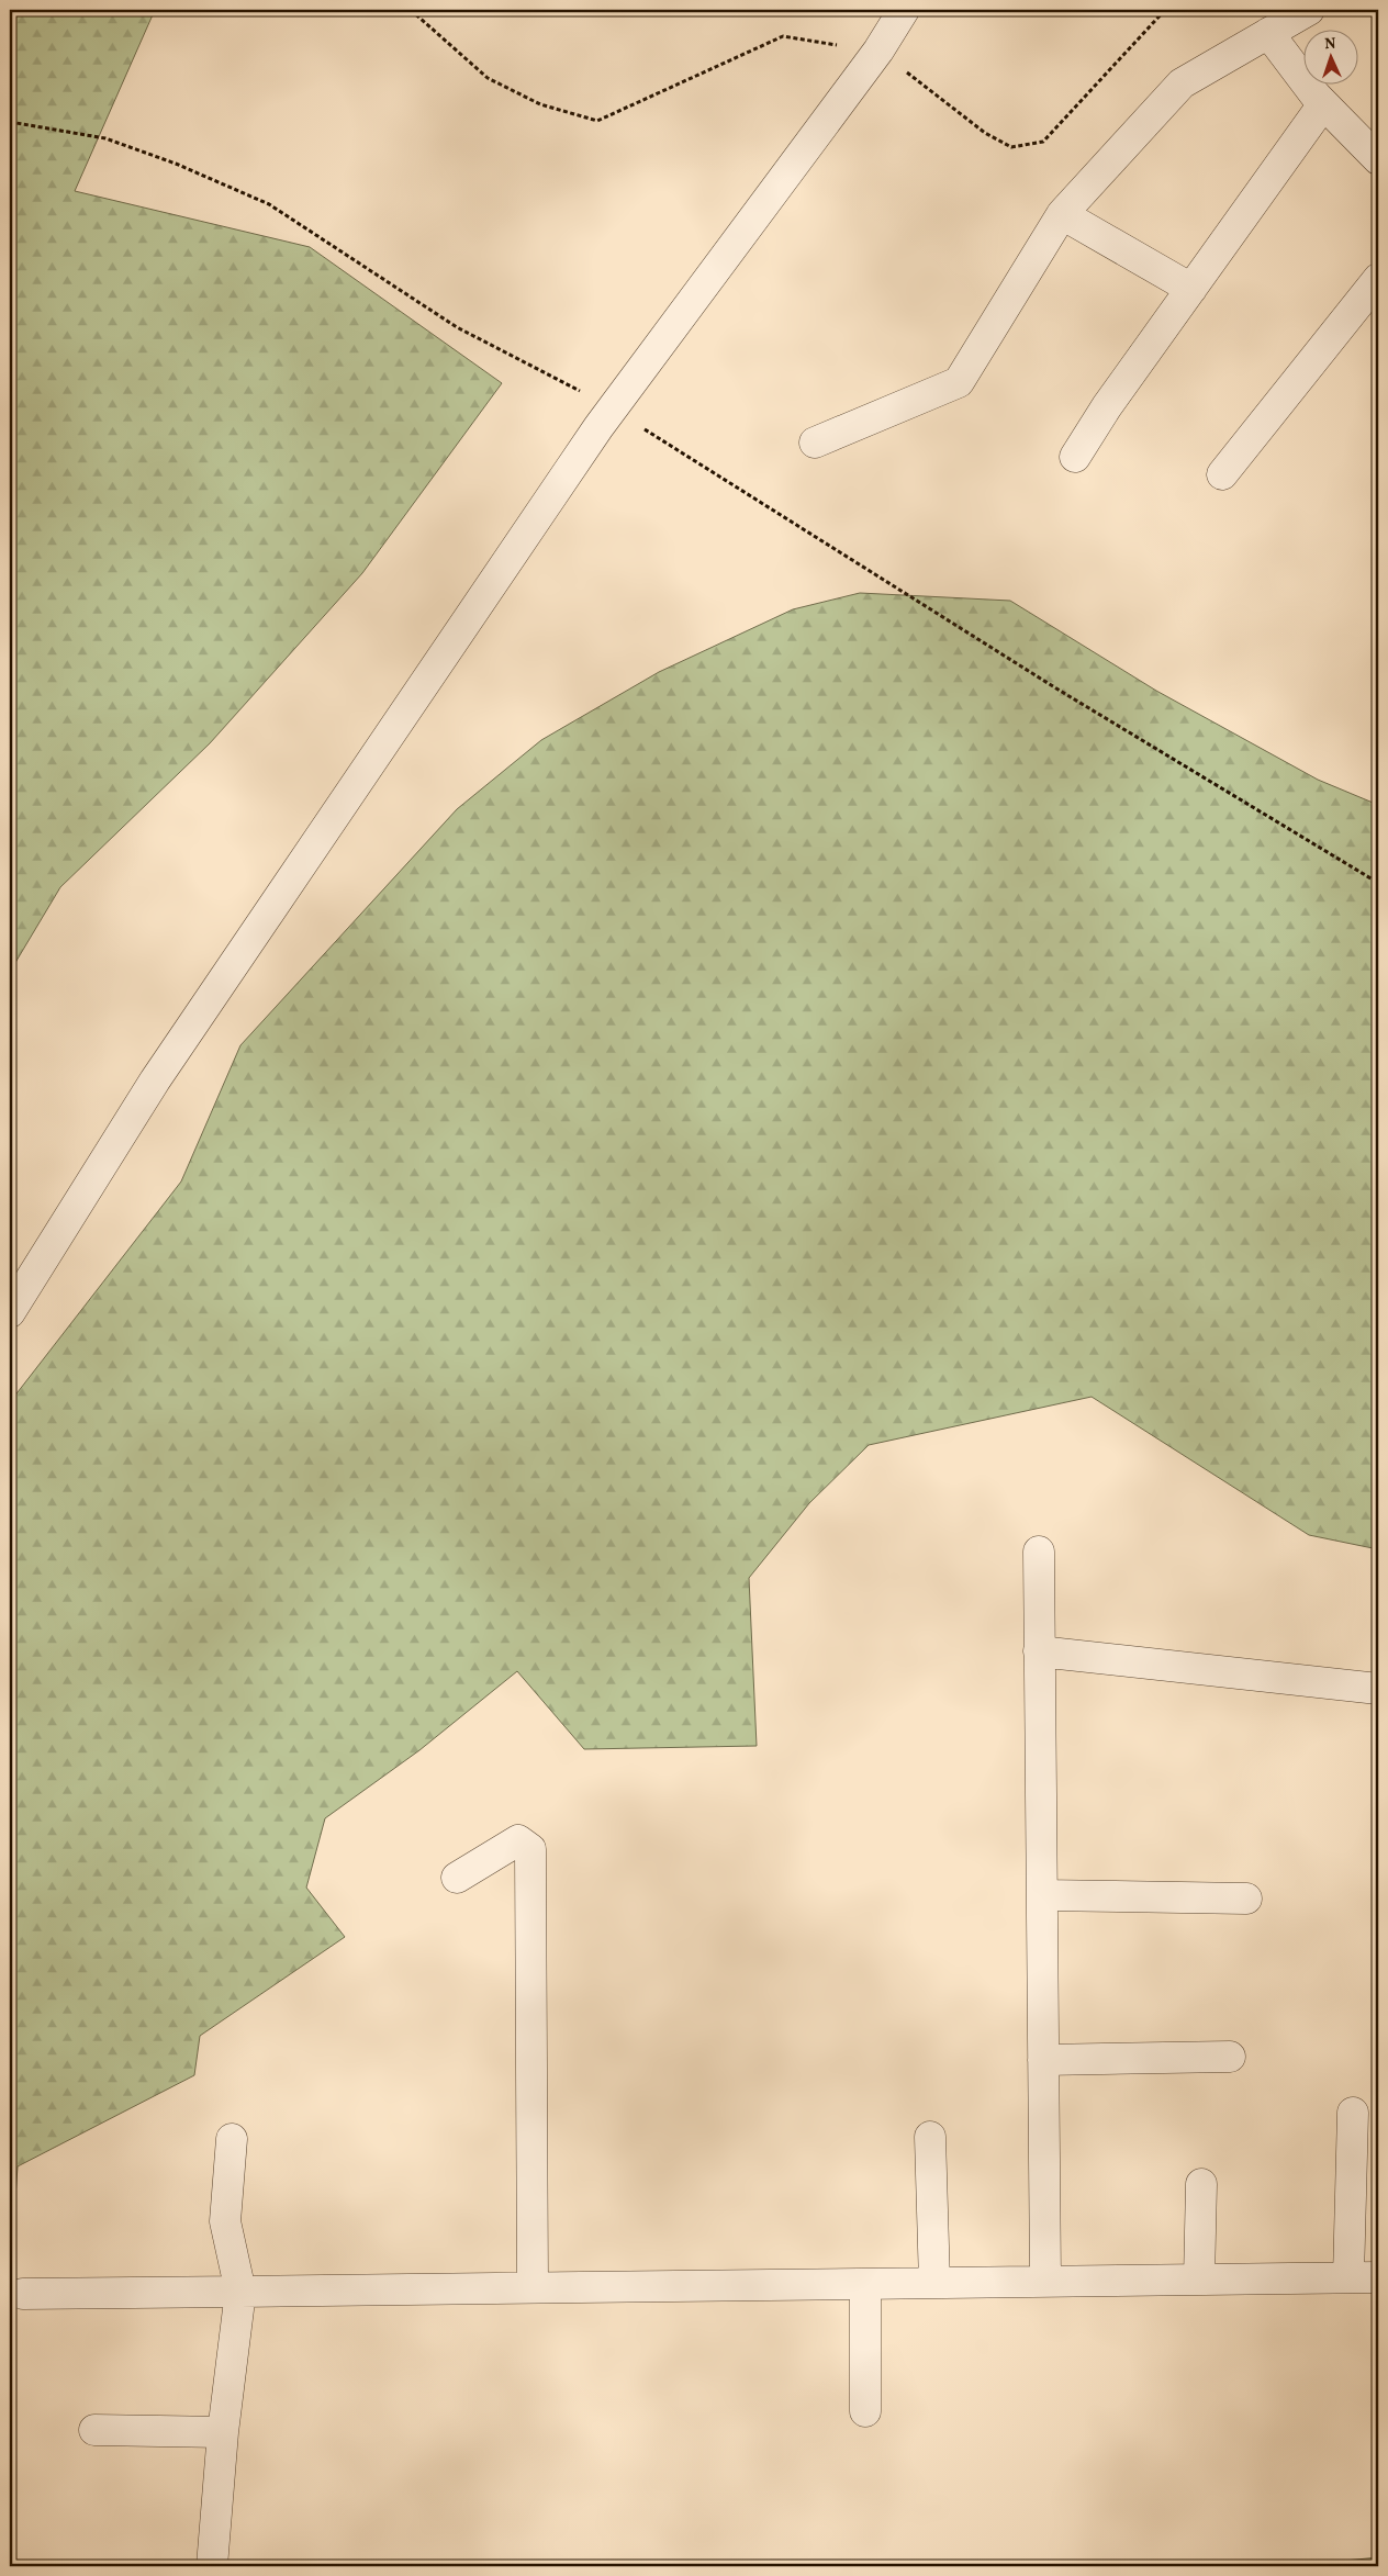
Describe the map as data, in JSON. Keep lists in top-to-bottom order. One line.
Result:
{"north":"top"}
